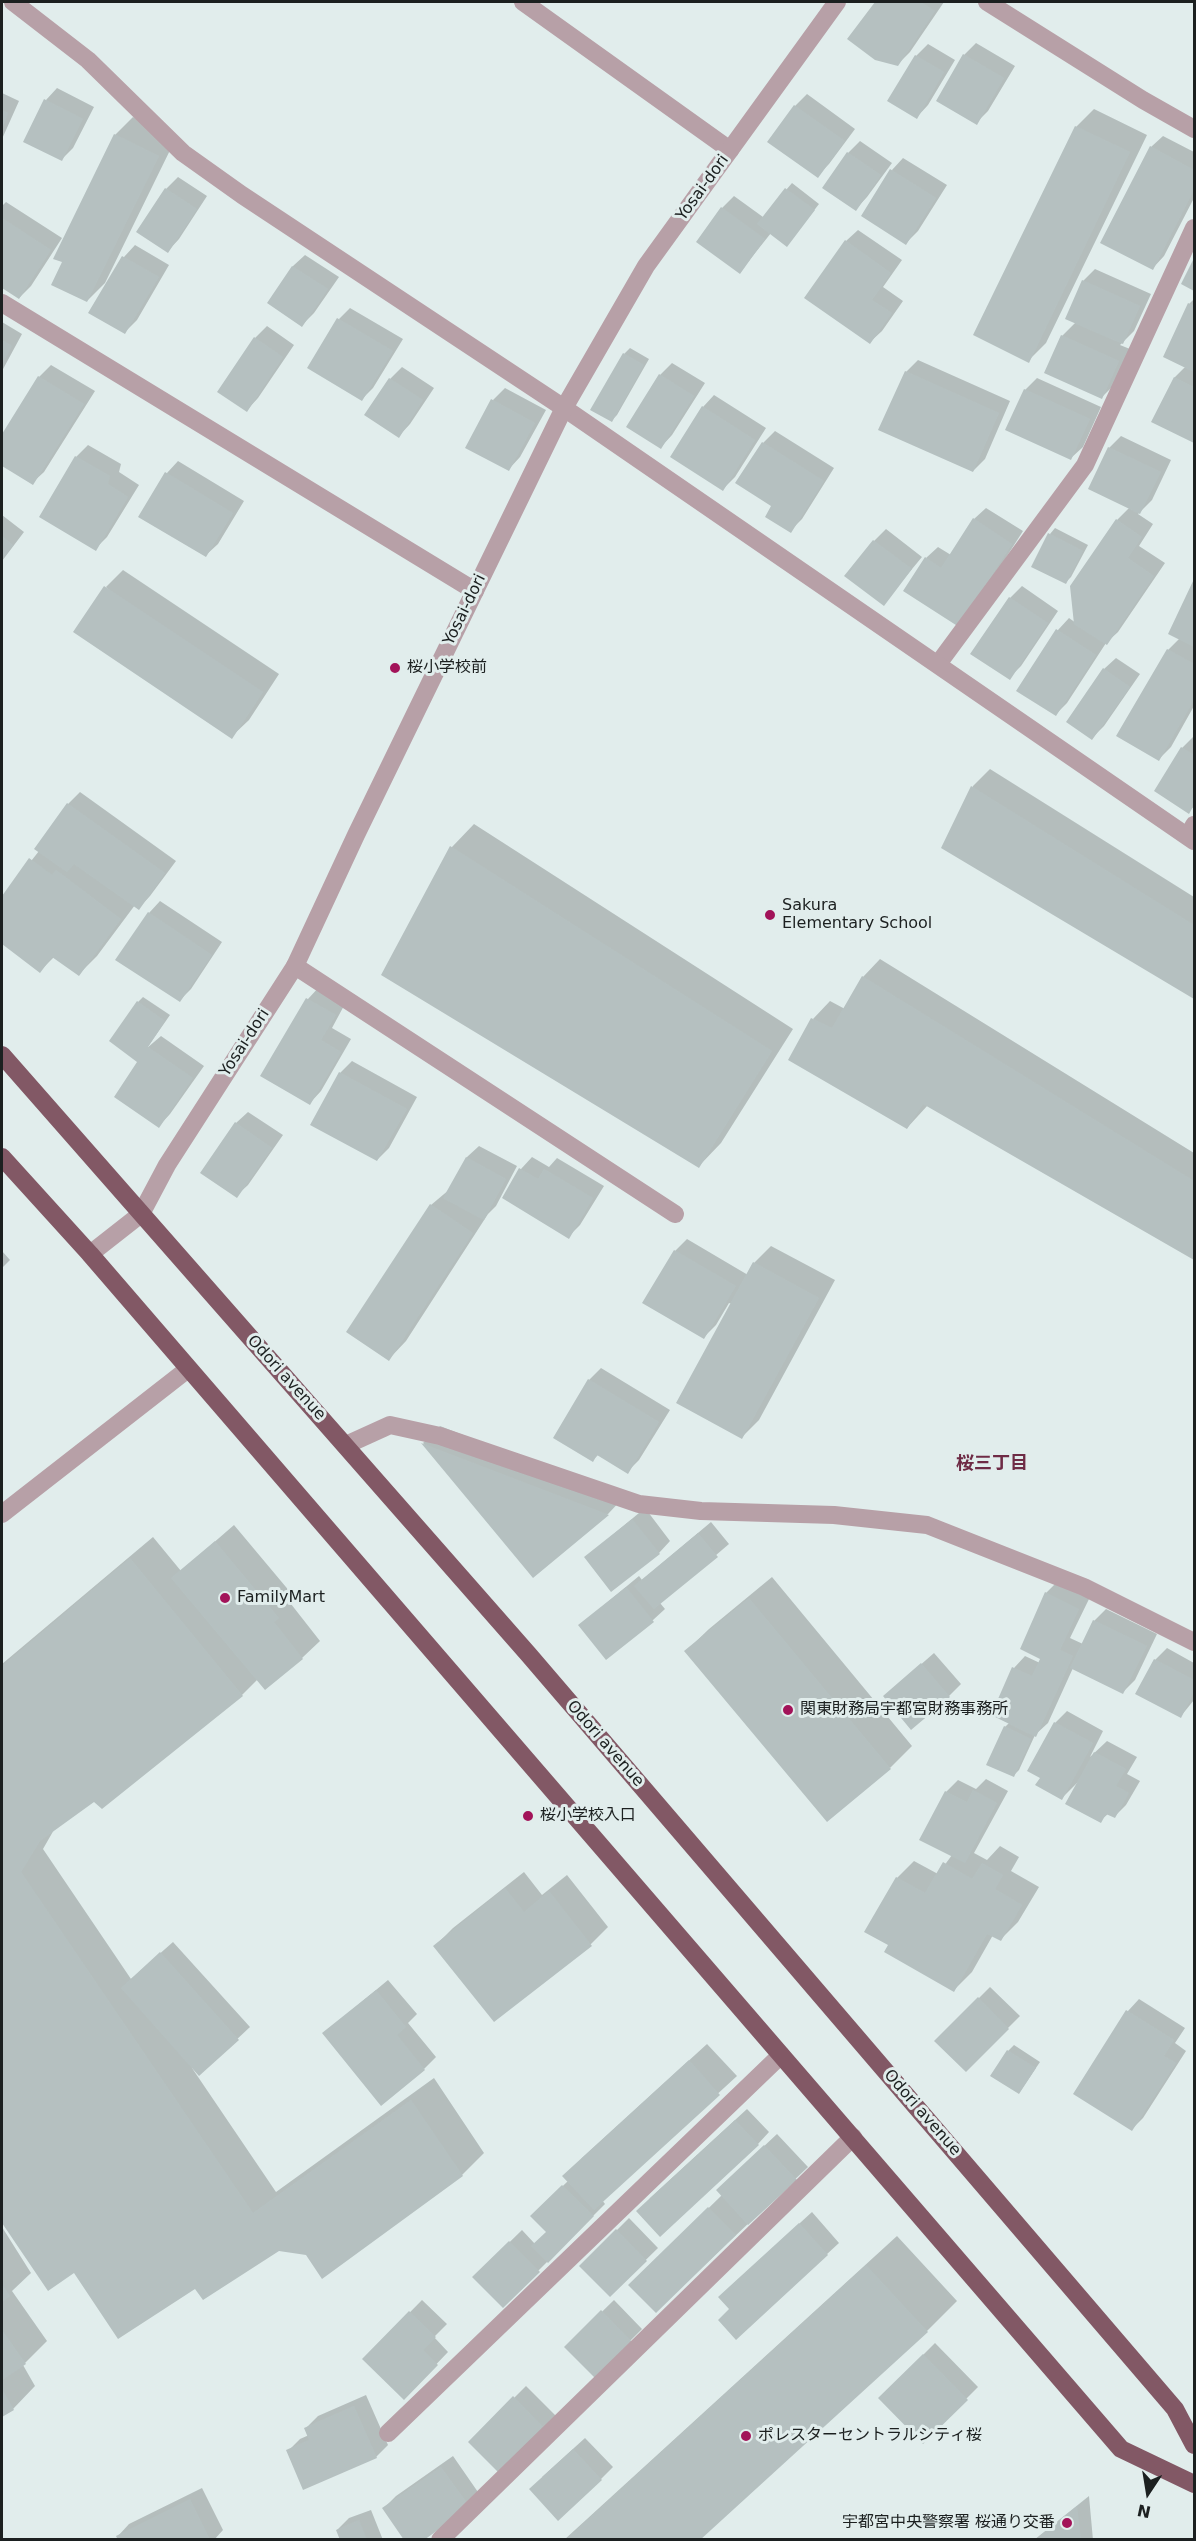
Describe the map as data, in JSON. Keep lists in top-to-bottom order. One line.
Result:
{"streets":{"highway":["Odori avenue"],"street":["Yosai-dori"]},"crossings":[["Yosai-dori","Odori avenue"]],"districts":["桜三丁目"],"places":["桜小学校前","Sakura Elementary School","FamilyMart","関東財務局宇都宮財務事務所","桜小学校入口","ポレスターセントラルシティ桜","宇都宮中央警察署 桜通り交番"],"north":"bottom"}
